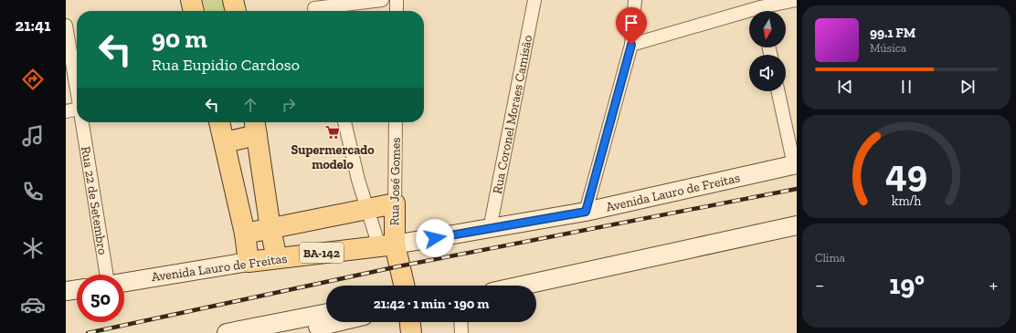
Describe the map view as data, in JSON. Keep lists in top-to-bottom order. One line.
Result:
{"streets":{"main road":["Rua José Gomes","Avenida Lauro de Freitas","BA-142"],"street":["Rua Coronel Moraes Camisão","Rua 22 de Setembro"]},"crossings":[["Rua Coronel Moraes Camisão","Avenida Lauro de Freitas"],["Rua José Gomes","Avenida Lauro de Freitas"]],"places":{"supermarket":["Supermercado modelo"]},"north":"bottom","page":{"tabs":"21:41","turn":["90 m","Rua Eupidio Cardoso"],"song":["99.1 FM","Música"],"tile":"Clima","heat":["−","19°","+"],"limit":"50","trip":"21:42 · 1 min · 190 m","gauge":["49","km/h"]}}
